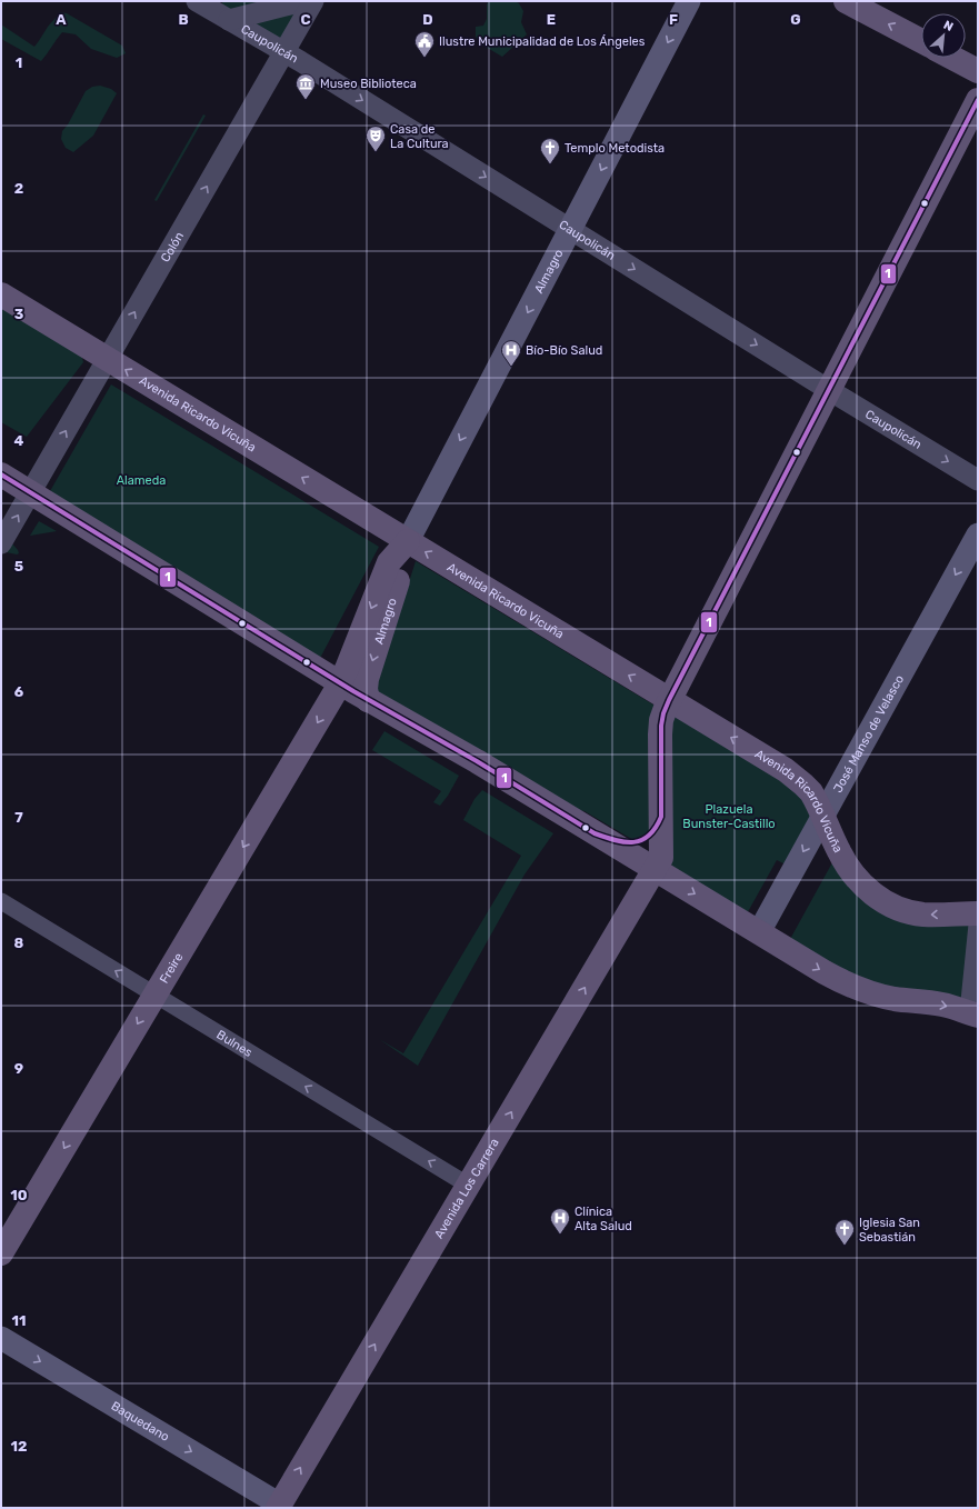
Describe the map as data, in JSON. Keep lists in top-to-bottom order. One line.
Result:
{"streets":{"main road":["Almagro","Avenida Ricardo Vicuña","José Manso de Velasco","Freire","Avenida Los Carrera","Baquedano"],"street":["Caupolicán","Colón","Bulnes"]},"crossings":[["Caupolicán","Colón"],["Caupolicán","Almagro"],["Caupolicán","Avenida Los Carrera"],["Colón","Avenida Ricardo Vicuña"],["Almagro","Avenida Ricardo Vicuña"],["Almagro","Freire"],["Avenida Ricardo Vicuña","José Manso de Velasco"],["Avenida Ricardo Vicuña","Freire"],["Avenida Ricardo Vicuña","Avenida Los Carrera"],["Freire","Bulnes"],["Bulnes","Avenida Los Carrera"],["Avenida Los Carrera","Baquedano"]],"one_way":["Caupolicán","Colón","Almagro","José Manso de Velasco","Freire","Bulnes","Avenida Los Carrera","Baquedano"],"parks":["Alameda","Plazuela Bunster-Castillo"],"places":{"public building":["Ilustre Municipalidad de Los Ángeles"],"museum":["Museo Biblioteca"],"theatre":["Casa de La Cultura"],"church":["Templo Metodista","Iglesia San Sebastián"],"hospital":["Bío-Bío Salud","Clínica Alta Salud"]},"lines":["transit line 1"],"north":"top right","grid":{"columns":["A","B","C","D","E","F","G"],"rows":["1","2","3","4","5","6","7","8","9","10","11","12"]}}
